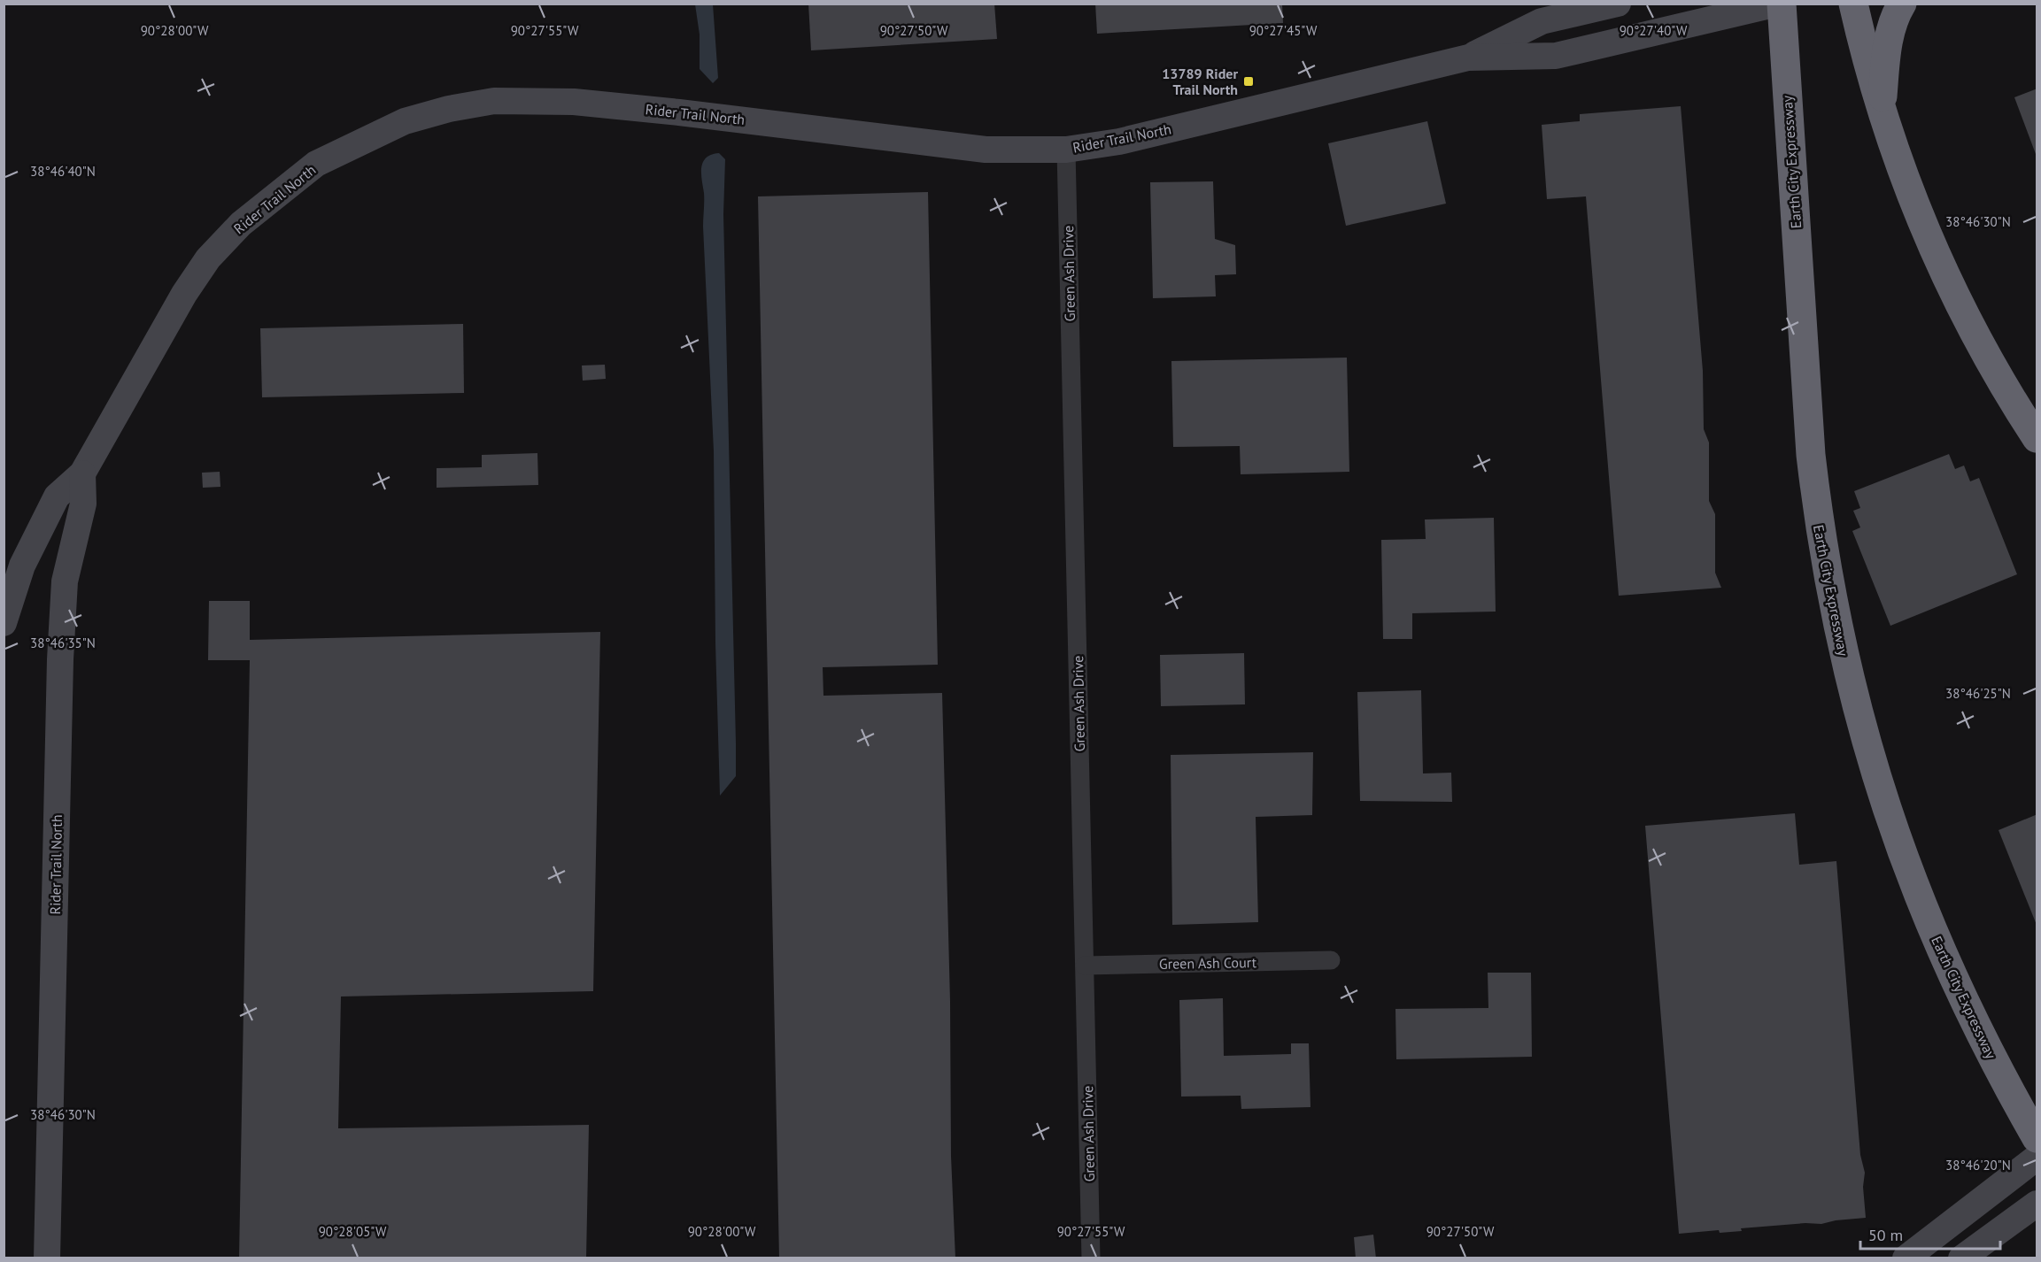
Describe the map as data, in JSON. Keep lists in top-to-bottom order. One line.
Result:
{"streets":{"highway":["Earth City Expressway"],"street":["Rider Trail North","Green Ash Drive","Green Ash Court"]},"crossings":[["Rider Trail North","Earth City Expressway"],["Rider Trail North","Green Ash Drive"],["Green Ash Drive","Green Ash Court"]],"places":{"transit":["13789 Rider Trail North"]},"scale_bar":"50 m","coordinates":["90°28'00\"W","90°27'40\"W","90°27'55\"W","90°27'50\"W","90°27'45\"W","38°46'40\"N","38°46'30\"N","38°46'35\"N","38°46'25\"N","38°46'20\"N","90°28'05\"W"]}
